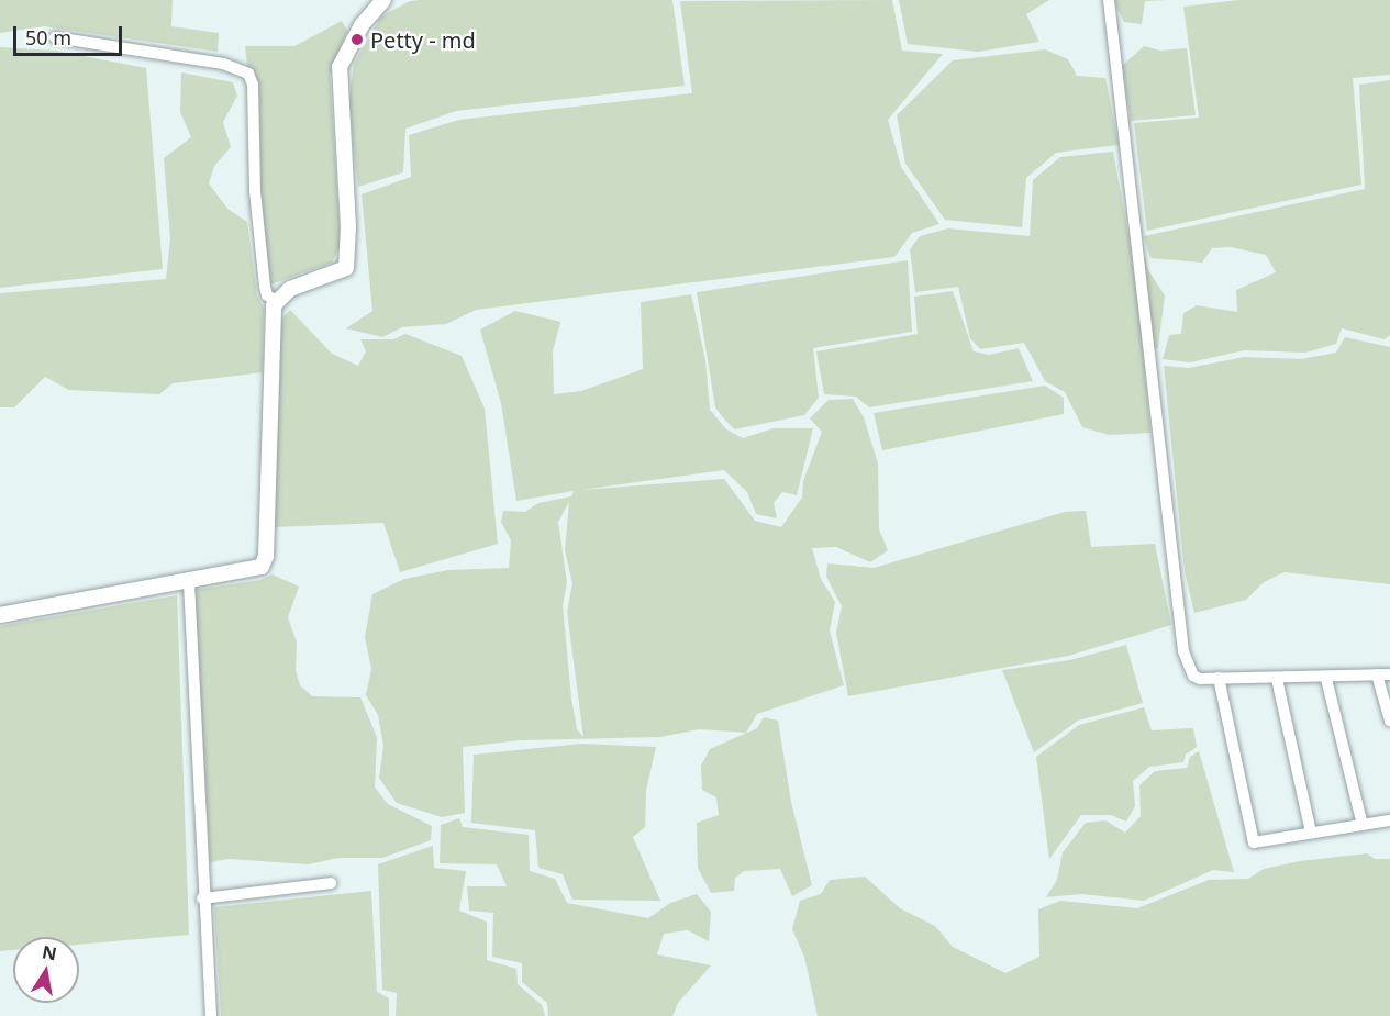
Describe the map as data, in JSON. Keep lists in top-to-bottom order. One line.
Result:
{"places":["Petty - md"],"scale_bar":"50 m","north":"top"}
